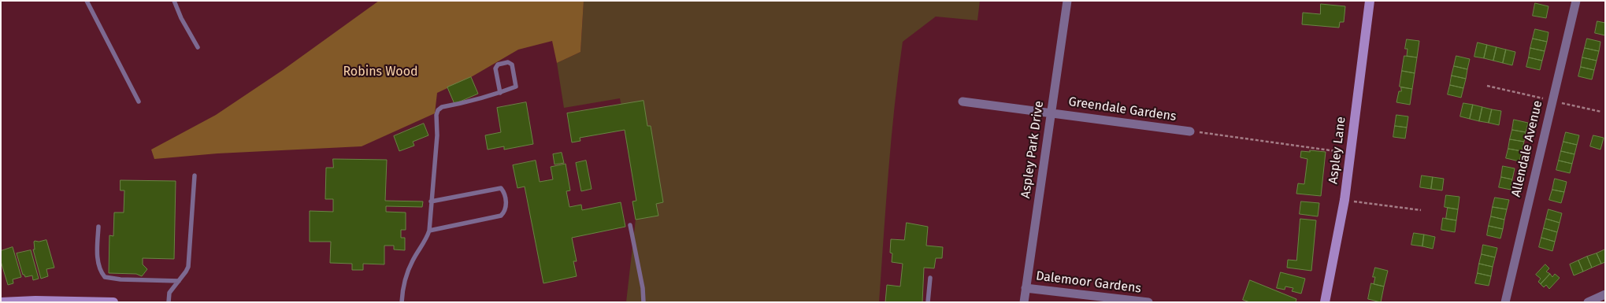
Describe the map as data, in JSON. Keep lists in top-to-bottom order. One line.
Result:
{"streets":{"main road":["Aspley Lane"],"street":["Greendale Gardens","Allendale Avenue","Aspley Park Drive","Dalemoor Gardens"]},"crossings":[["Greendale Gardens","Aspley Park Drive"],["Aspley Park Drive","Dalemoor Gardens"]],"parks":["Robins Wood"]}
